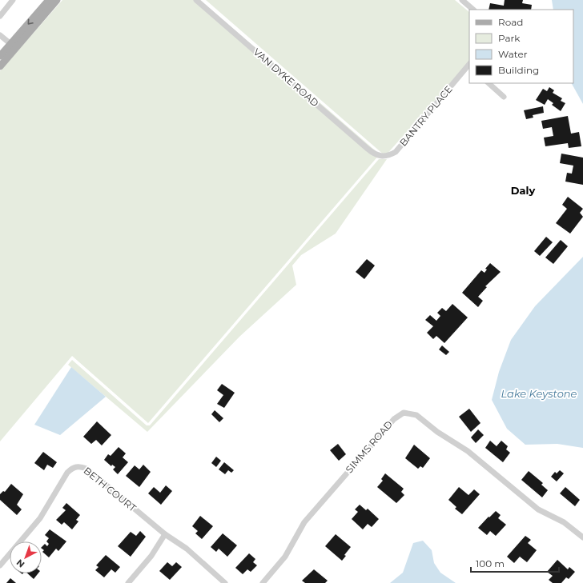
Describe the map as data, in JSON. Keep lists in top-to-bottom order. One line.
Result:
{"streets":{"street":["VAN DYKE ROAD","BANTRY PLACE","SIMMS ROAD","BETH COURT"]},"crossings":[["VAN DYKE ROAD","BANTRY PLACE"]],"districts":["Daly"],"water":["Lake Keystone"],"legend":["Road","Park","Water","Building"],"scale_bar":"100 m","north":"bottom left"}
